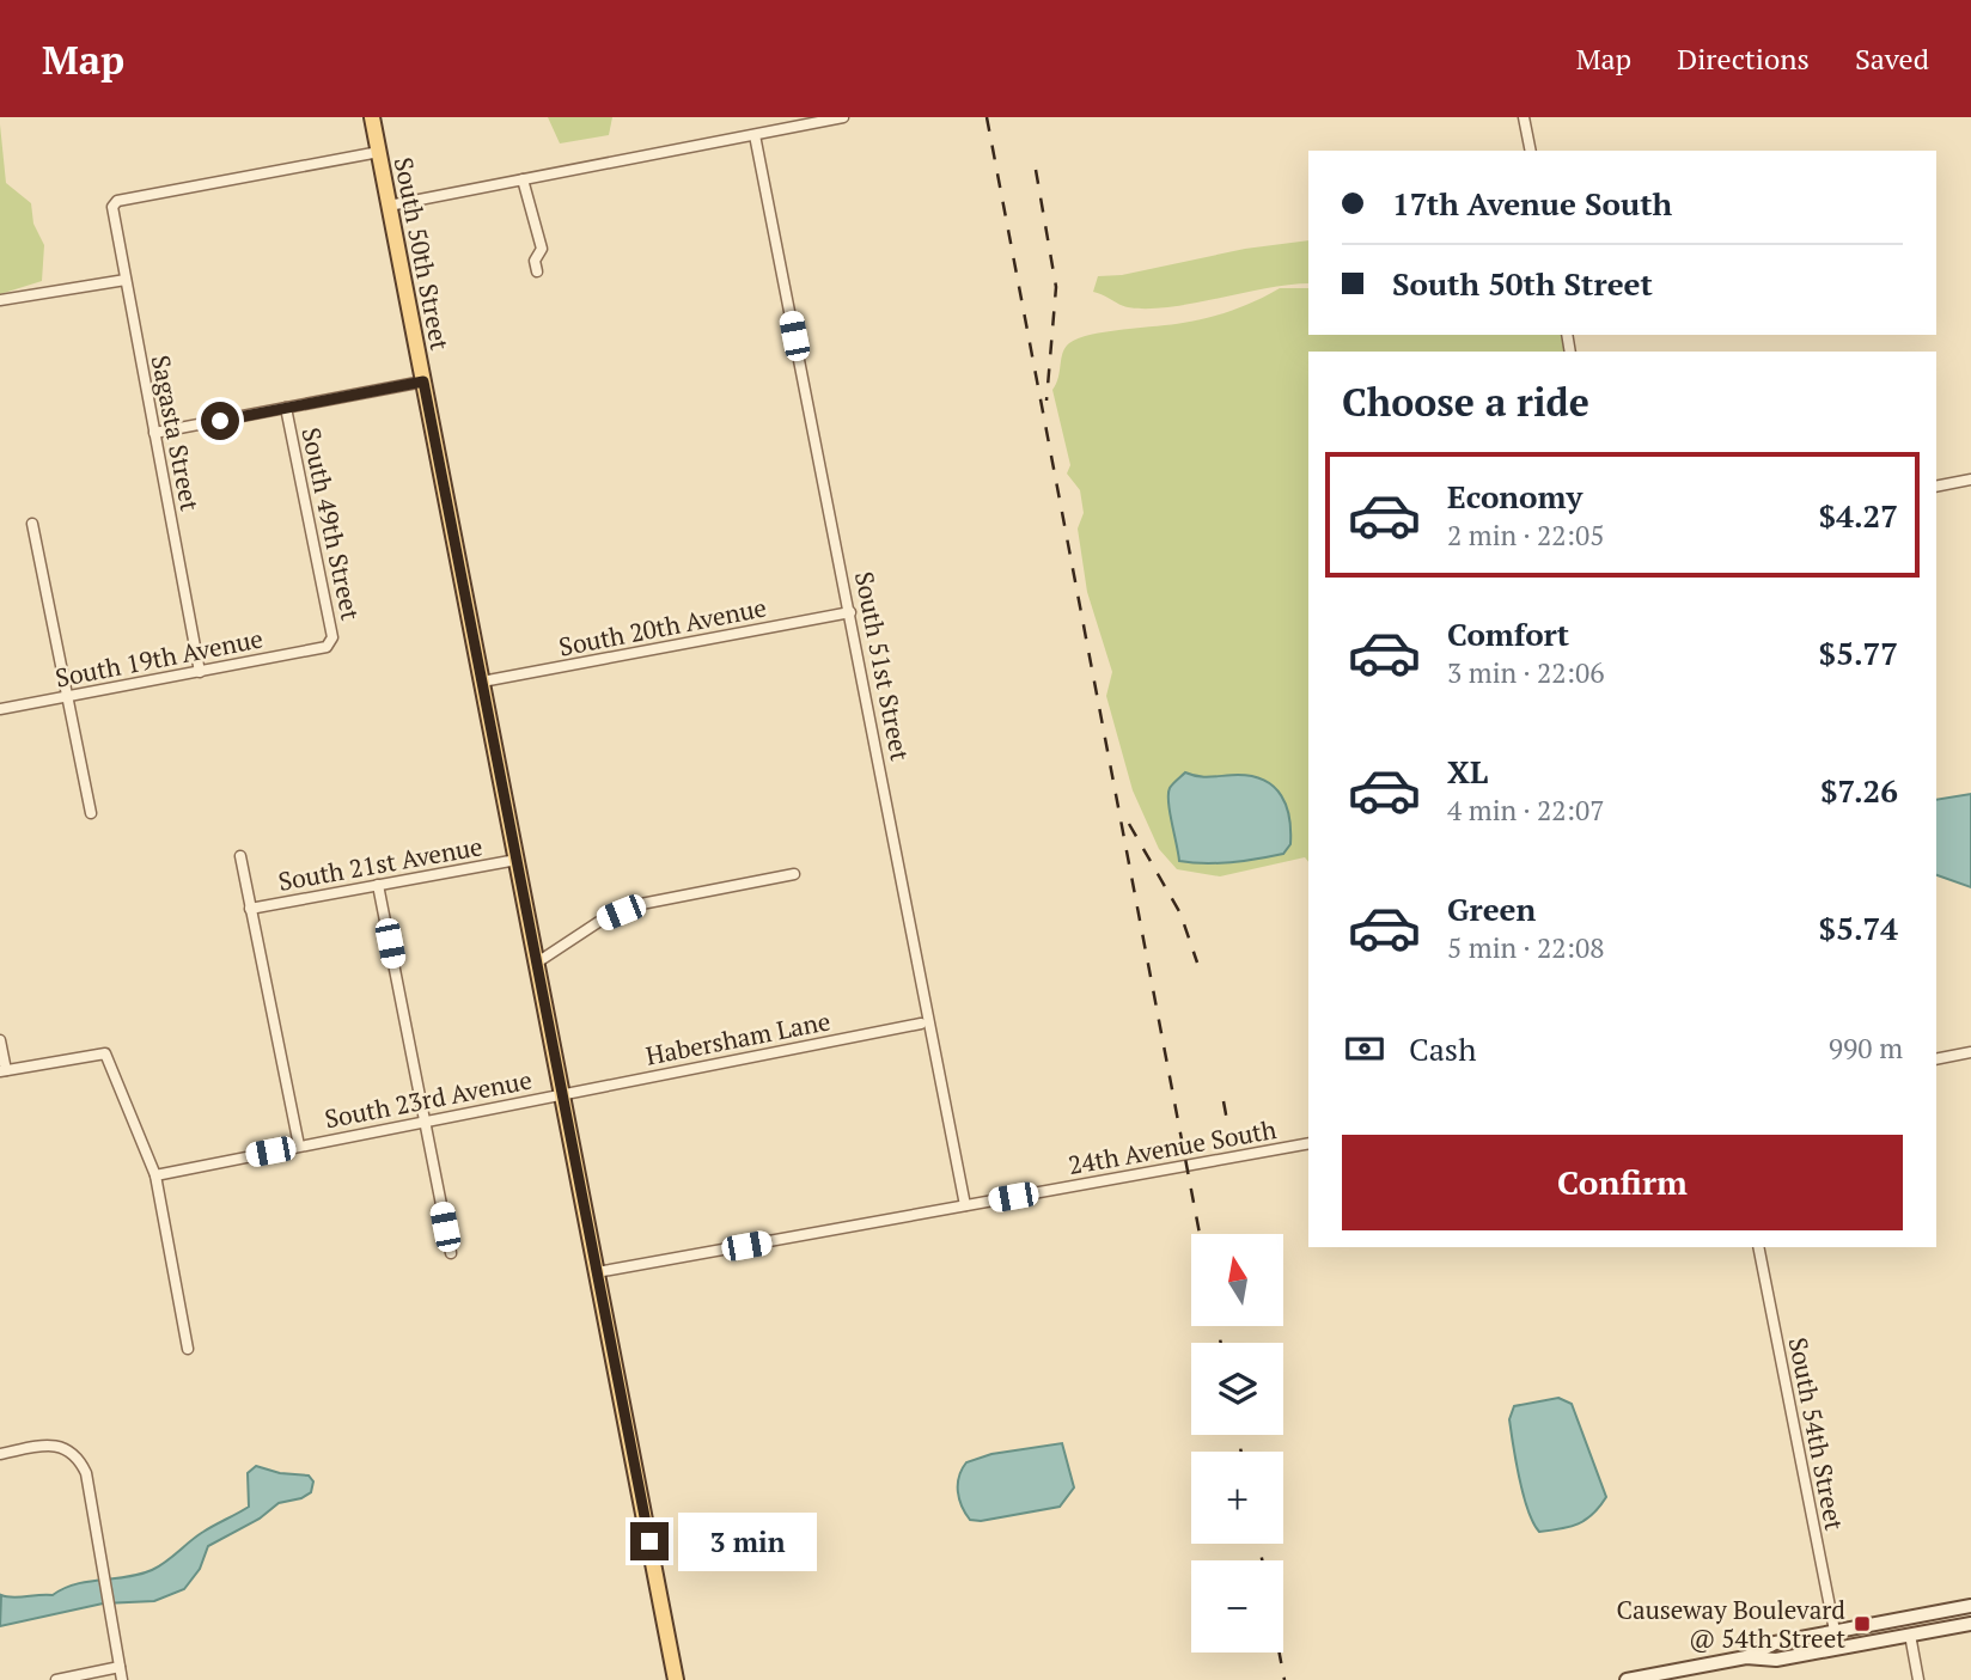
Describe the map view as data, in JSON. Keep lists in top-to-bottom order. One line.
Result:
{"streets":{"main road":["South 50th Street"],"street":["Sagasta Street","South 49th Street","South 20th Avenue","South 19th Avenue","South 51st Street","South 21st Avenue","Habersham Lane","South 23rd Avenue","24th Avenue South","South 54th Street"]},"crossings":[["South 50th Street","Sagasta Street"],["South 50th Street","South 20th Avenue"],["South 50th Street","South 21st Avenue"],["South 50th Street","Habersham Lane"],["South 50th Street","South 23rd Avenue"],["South 50th Street","24th Avenue South"],["Sagasta Street","South 19th Avenue"],["South 49th Street","South 19th Avenue"],["South 20th Avenue","South 51st Street"],["South 51st Street","24th Avenue South"],["Habersham Lane","South 23rd Avenue"]],"places":{"transit":["Causeway Boulevard @ 54th Street"]},"north":"top","page":{"header":"Map","nav":["Map","Directions","Saved"],"banner":["17th Avenue South","South 50th Street"],"heading":"Choose a ride","list":[{"name":"Economy","note":"2 min · 22:05","value":"$4.27"},{"name":"Comfort","note":"3 min · 22:06","value":"$5.77"},{"name":"XL","note":"4 min · 22:07","value":"$7.26"},{"name":"Green","note":"5 min · 22:08","value":"$5.74"}],"pay":["Cash","990 m"],"buttons":"Confirm","map_buttons":["+","−"],"bubble":"3 min"}}
